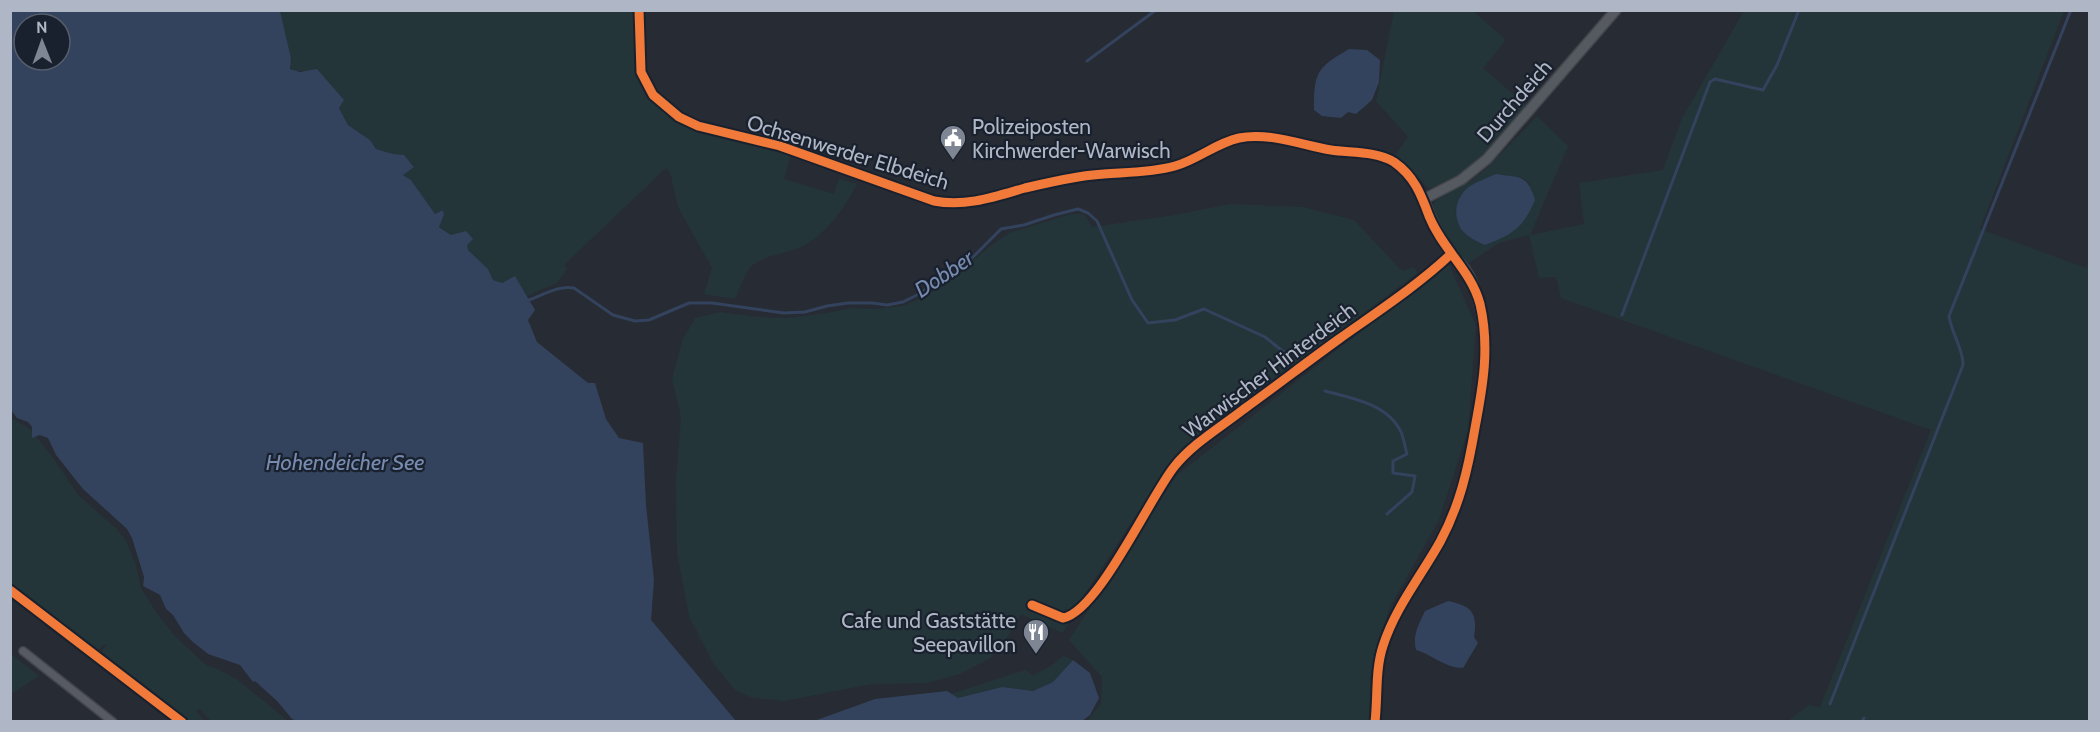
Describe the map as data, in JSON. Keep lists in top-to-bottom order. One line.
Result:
{"streets":{"street":["Durchdeich","Ochsenwerder Elbdeich","Warwischer Hinterdeich"]},"crossings":[["Durchdeich","Ochsenwerder Elbdeich"]],"water":["Dobber","Hohendeicher See"],"places":{"public building":["Polizeiposten Kirchwerder-Warwisch"],"restaurant":["Cafe und Gaststätte Seepavillon"]},"north":"top"}
